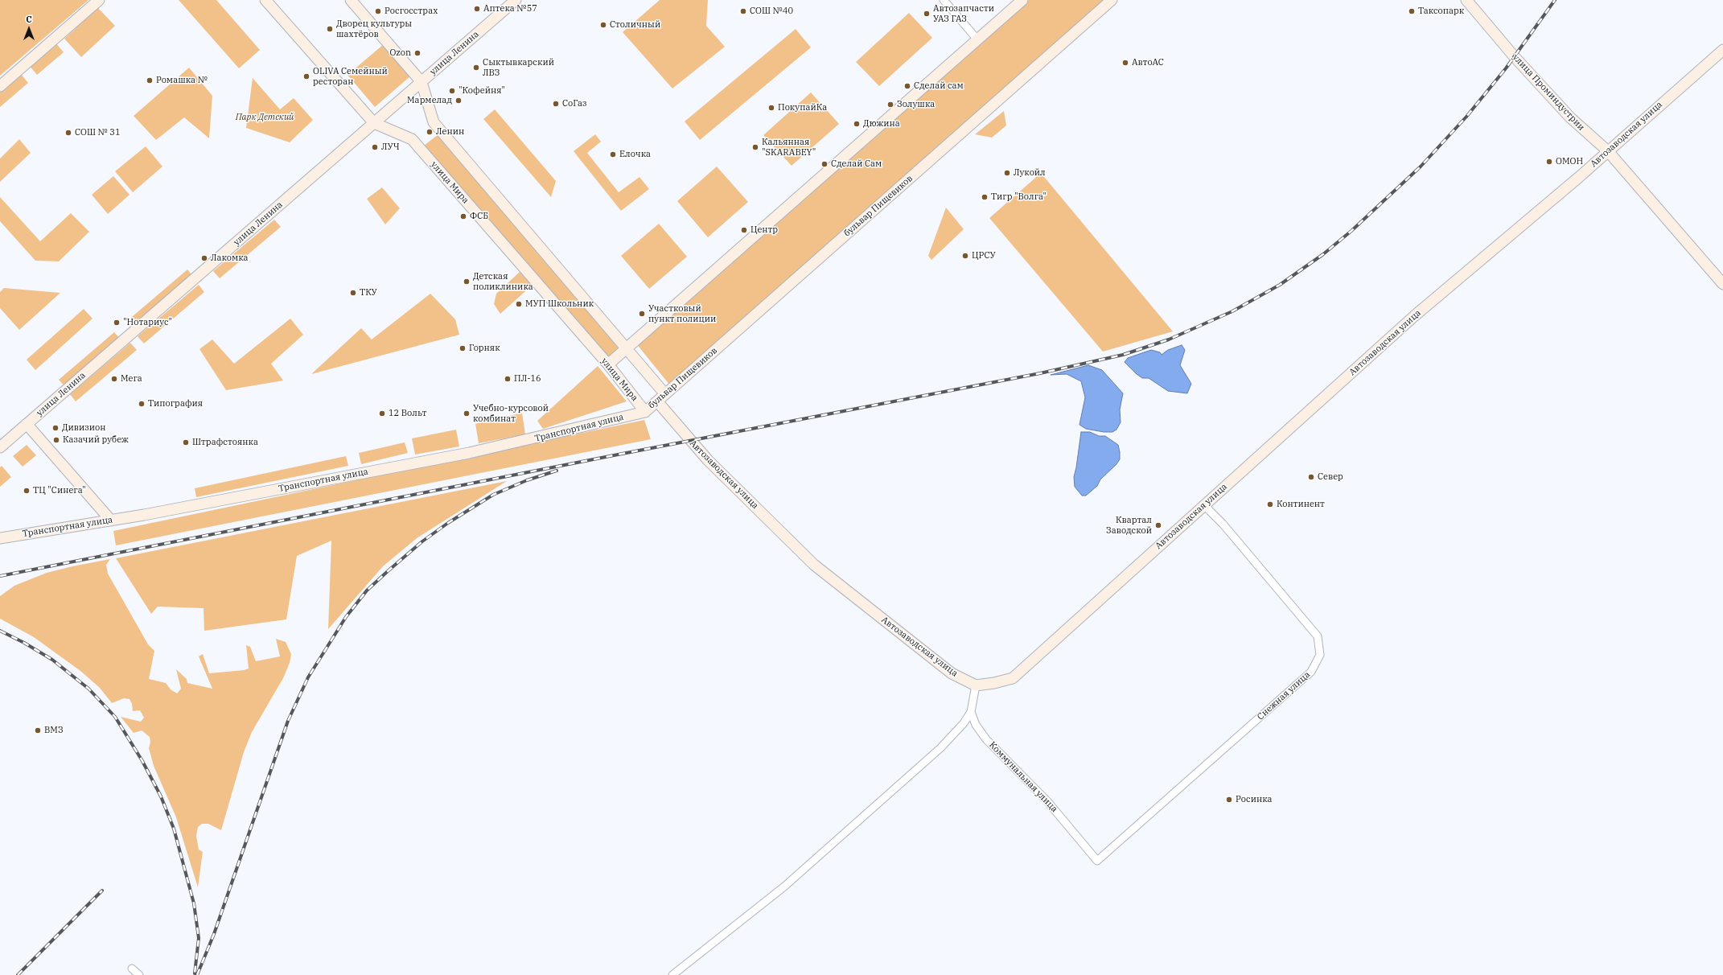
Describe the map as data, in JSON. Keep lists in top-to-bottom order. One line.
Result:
{"streets":{"main road":["улица Ленина","улица Проминдустрии","Автозаводская улица","улица Мира","бульвар Пищевиков","Транспортная улица"],"street":["Снежная улица","Коммунальная улица"]},"crossings":[["улица Ленина","улица Мира"],["улица Проминдустрии","Автозаводская улица"],["Автозаводская улица","бульвар Пищевиков"],["Автозаводская улица","Снежная улица"],["улица Мира","бульвар Пищевиков"],["улица Мира","Транспортная улица"],["бульвар Пищевиков","Транспортная улица"],["Снежная улица","Коммунальная улица"]],"parks":["Парк Детский"],"places":["Аптека №57","Росгосстрах","СОШ №40","Таксопарк","Автозапчасти УАЗ ГАЗ","Столичный","Дворец культуры шахтёров","Ozon","АвтоАС","Сыктывкарский ЛВЗ","OLIVA Семейный ресторан","Ромашка №","Сделай сам","\"Кофейня\"","Мармелад","СоГаз","Золушка","ПокупайКа","Дюжина","Ленин","СОШ № 31","ЛУЧ","Кальянная \"SKARABEY\"","Елочка","ОМОН","Сделай Сам","Лукойл","Тигр \"Волга\"","ФСБ","Центр","ЦРСУ","Лакомка","Детская поликлиника","ТКУ","МУП Школьник","Участковый пункт полиции","\"Нотариус\"","Горняк","Мега","ПЛ-16","Типография","12 Вольт","Учебно-курсовой комбинат","Дивизион","Казачий рубеж","Штрафстоянка","Север","ТЦ \"Синега\"","Континент","Квартал Заводской","ВМЗ","Росинка"],"north":"top"}
